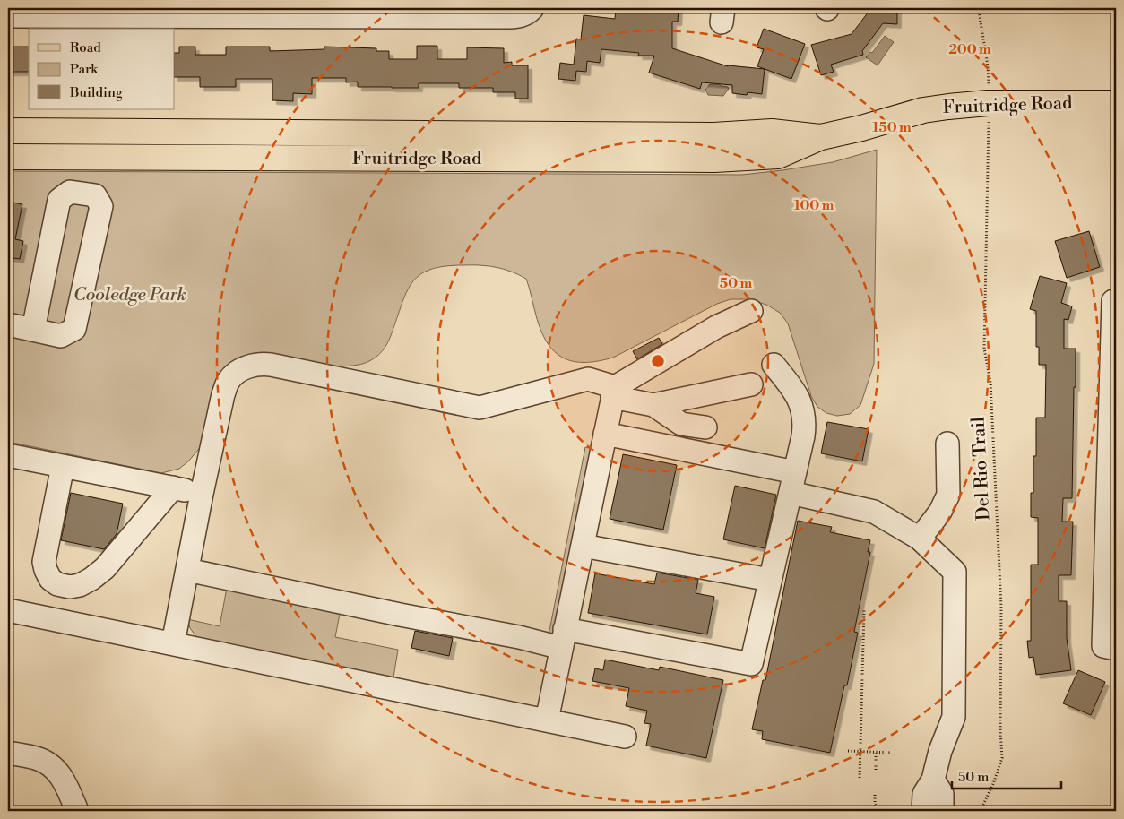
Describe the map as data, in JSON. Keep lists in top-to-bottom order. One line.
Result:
{"streets":{"main road":["Fruitridge Road"],"path":["Del Rio Trail"]},"parks":["Cooledge Park"],"legend":["Road","Park","Building"],"scale_bar":"50 m","rings":["200 m","150 m","100 m","50 m"]}
